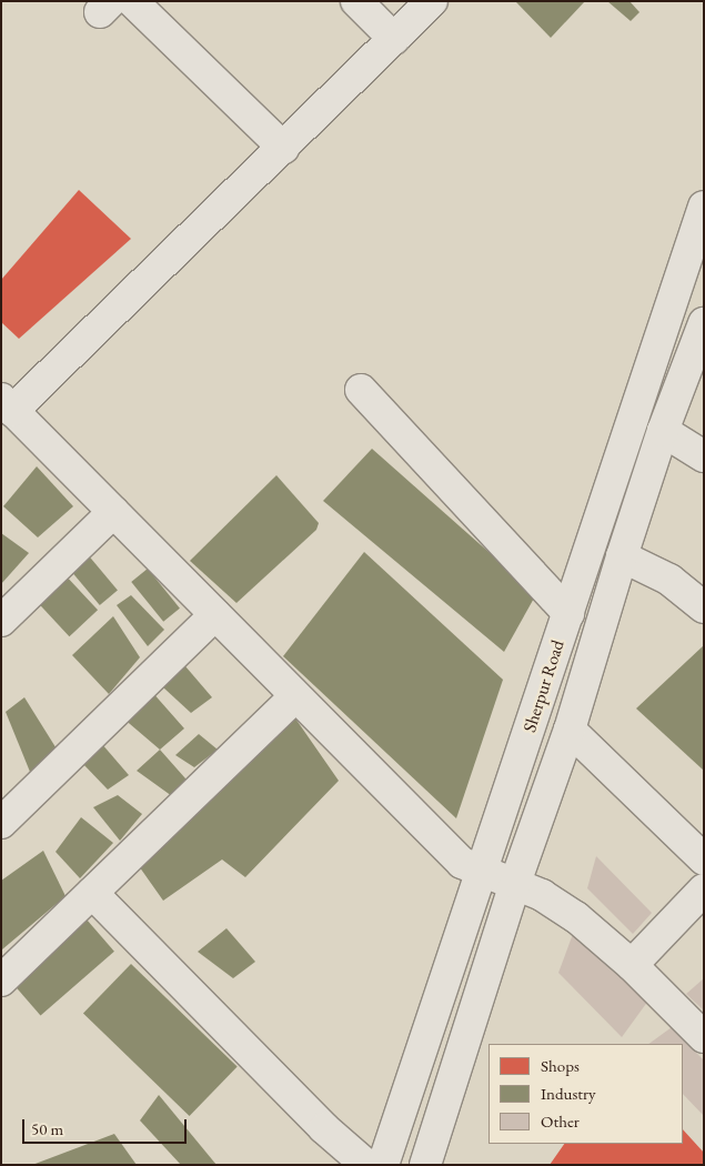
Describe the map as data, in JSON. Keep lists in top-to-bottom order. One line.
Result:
{"streets":{"street":["Sherpur Road"]},"legend":["Shops","Industry","Other"],"scale_bar":"50 m"}
